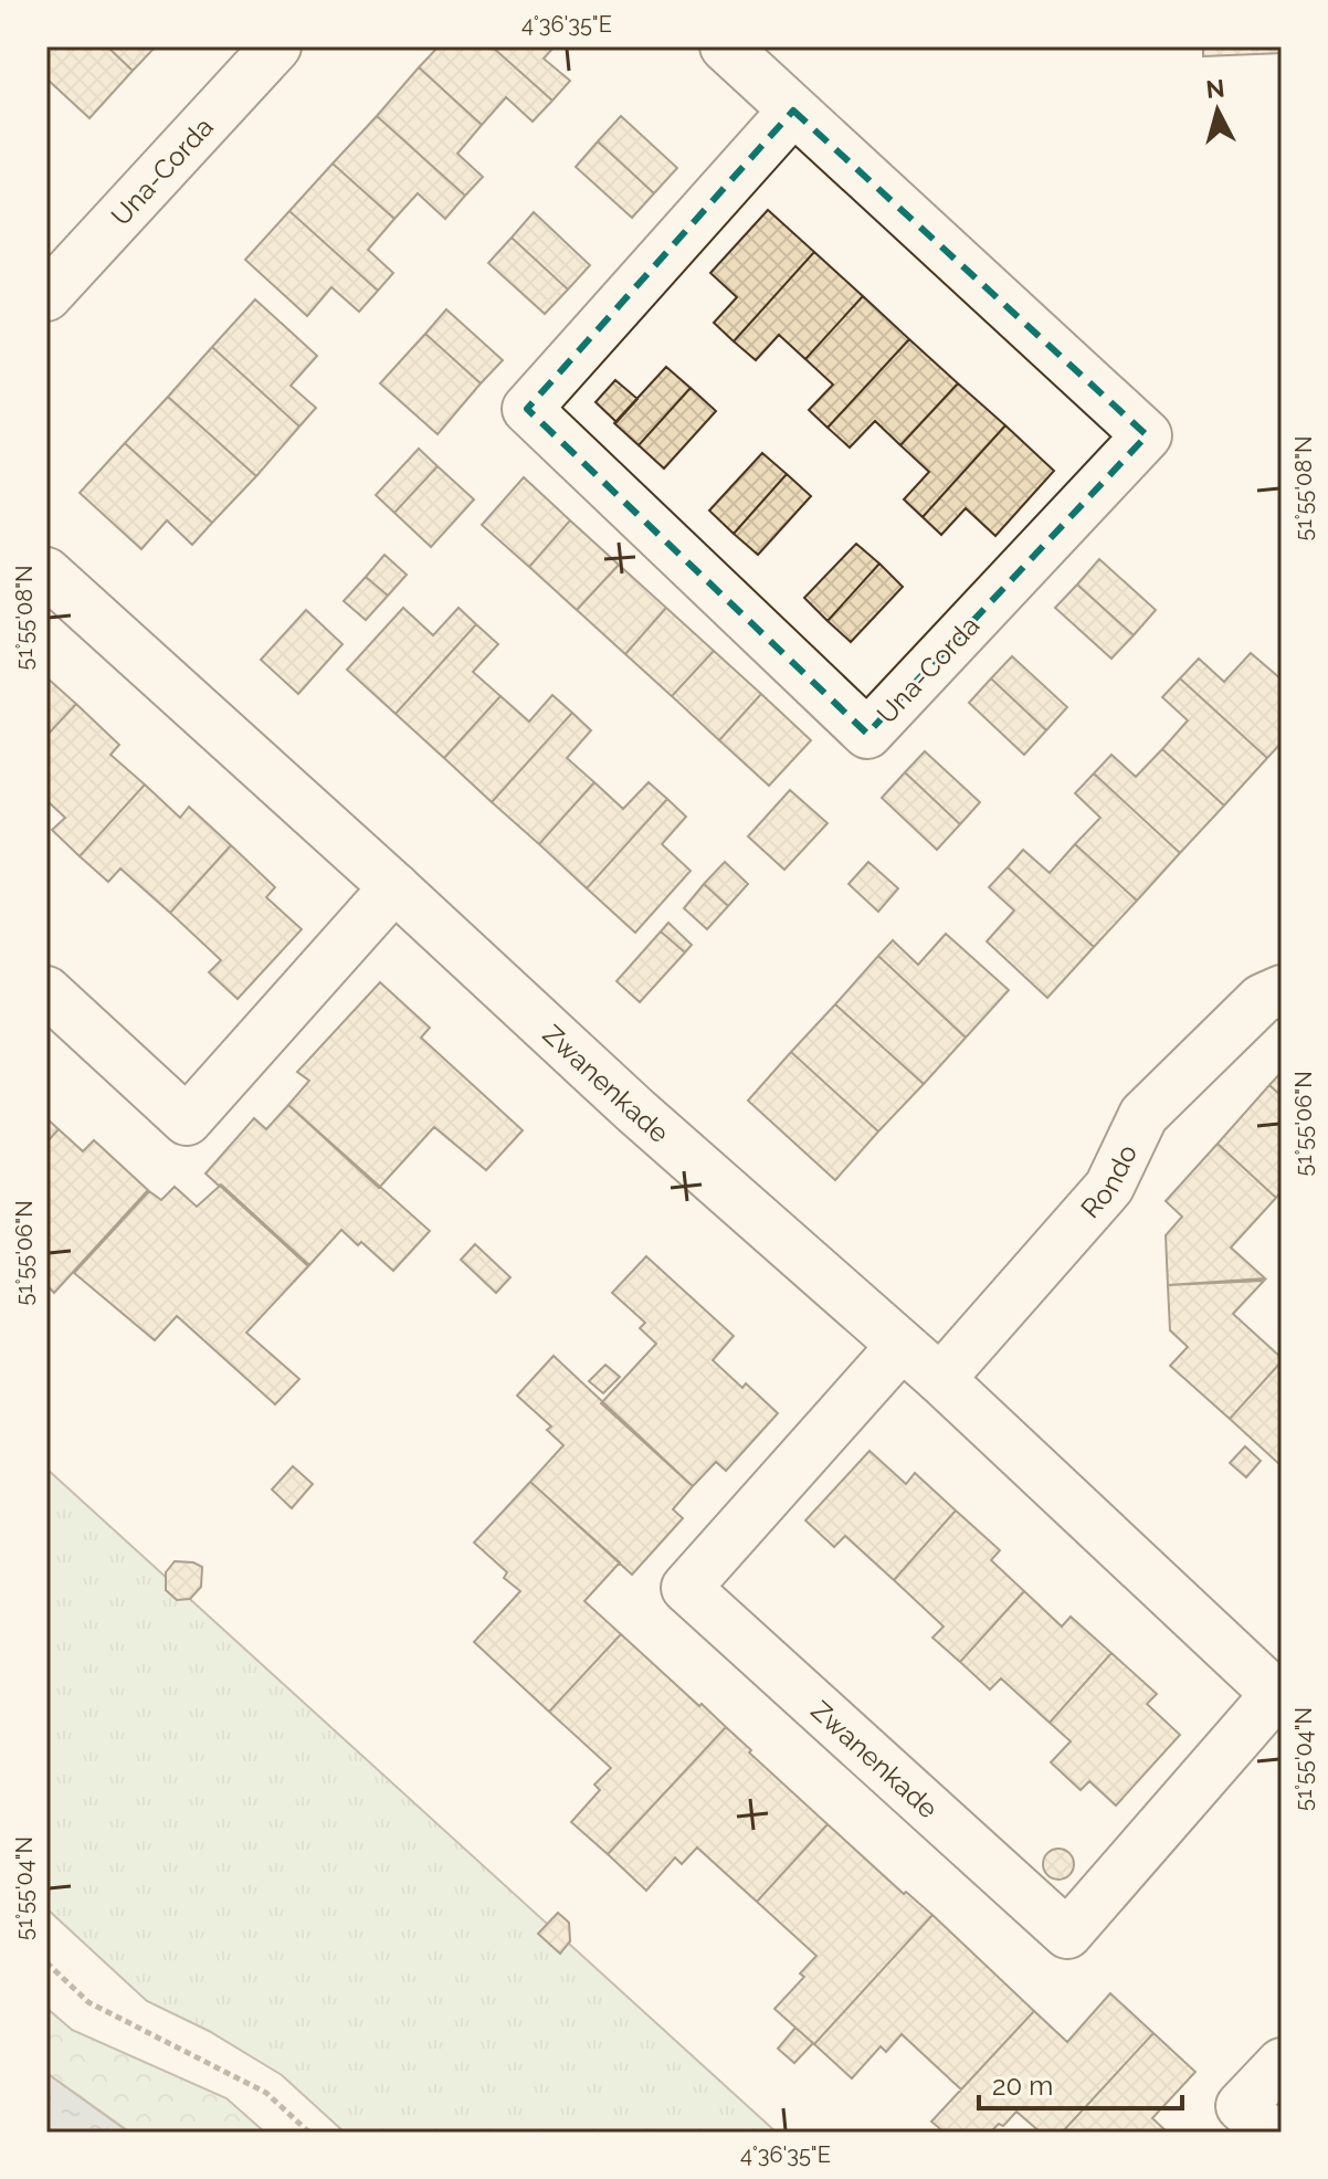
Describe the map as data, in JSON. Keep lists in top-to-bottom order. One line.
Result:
{"streets":{"street":["Una-Corda","Zwanenkade","Rondo"]},"crossings":[["Zwanenkade","Rondo"]],"scale_bar":"20 m","north":"top","coordinates":["4°36'35\"E","51°55'08\"N","51°55'06\"N","51°55'04\"N"]}
